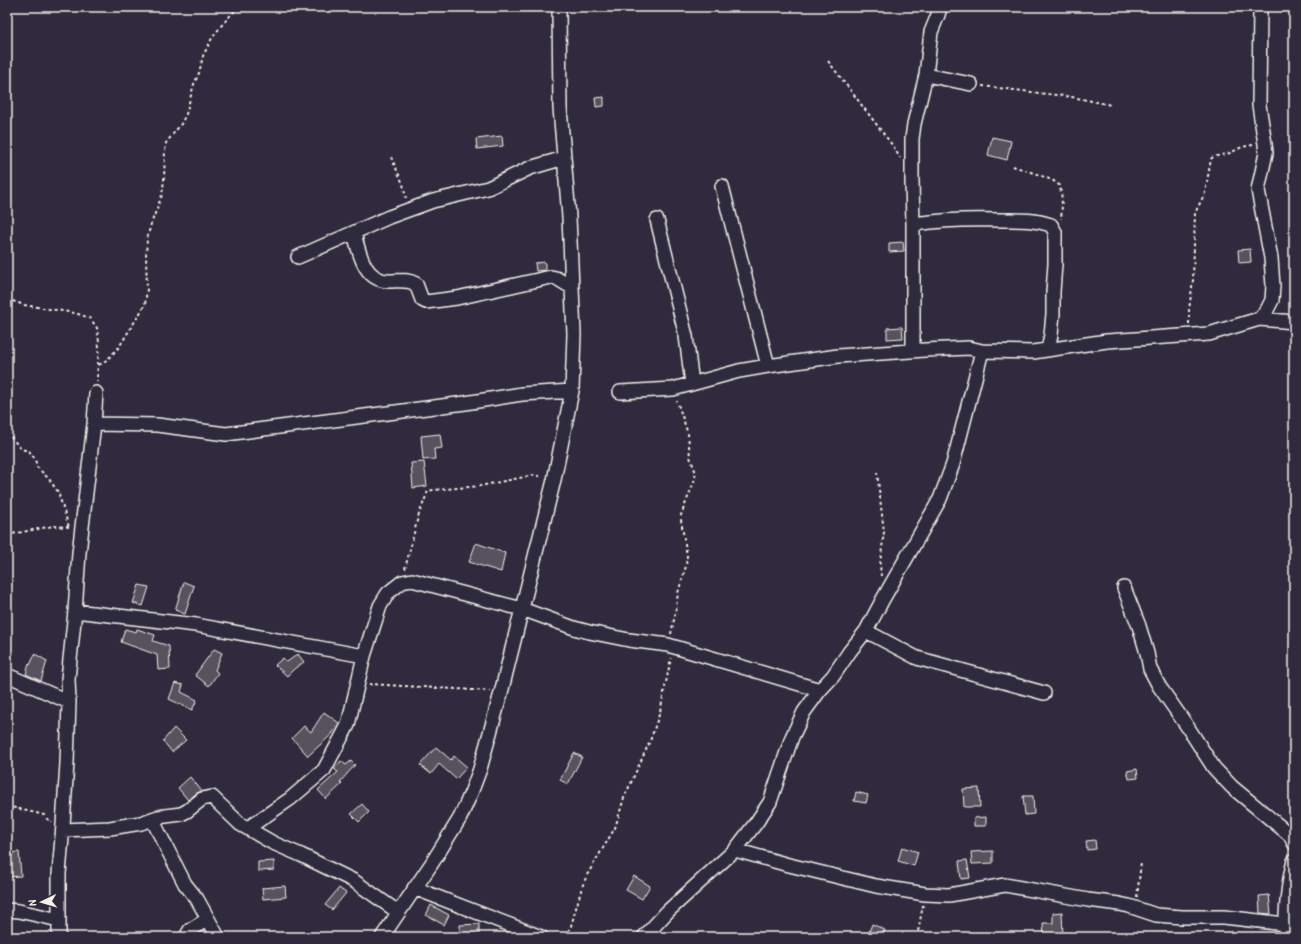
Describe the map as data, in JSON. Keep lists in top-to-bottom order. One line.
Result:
{"north":"left"}
